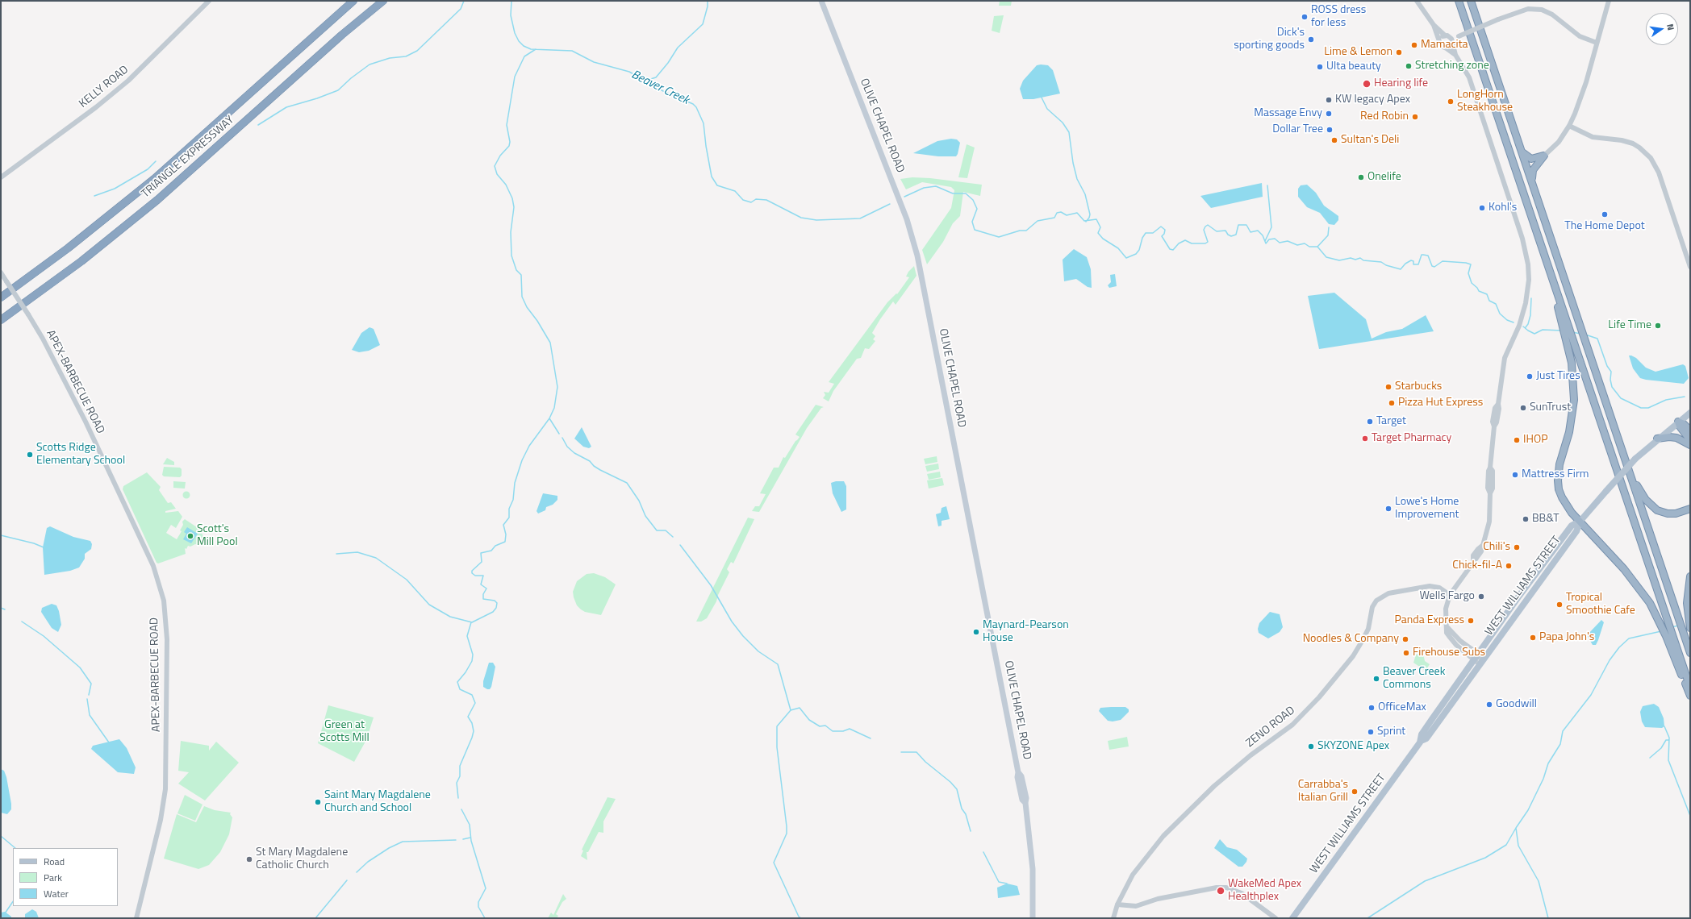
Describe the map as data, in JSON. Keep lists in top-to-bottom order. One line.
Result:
{"streets":{"highway":["TRIANGLE EXPRESSWAY"],"main road":["OLIVE CHAPEL ROAD","WEST WILLIAMS STREET"],"street":["KELLY ROAD","APEX-BARBECUE ROAD","ZENO ROAD"]},"water":["Beaver Creek"],"parks":["Green at Scotts Mill"],"places":["ROSS dress for less","Dick's sporting goods","Mamacita","Lime & Lemon","Stretching zone","Ulta beauty","Hearing life","KW legacy Apex","LongHorn Steakhouse","Massage Envy","Red Robin","Dollar Tree","Sultan's Deli","Onelife","Kohl's","The Home Depot","Life Time","Just Tires","Starbucks","Pizza Hut Express","SunTrust","Target","Target Pharmacy","IHOP","Scotts Ridge Elementary School","Mattress Firm","Lowe's Home Improvement","BB&T","Scott's Mill Pool","Chili's","Chick-fil-A","Wells Fargo","Tropical Smoothie Cafe","Panda Express","Maynard-Pearson House","Papa John's","Noodles & Company","Firehouse Subs","Beaver Creek Commons","Goodwill","OfficeMax","Sprint","SKYZONE Apex","Carrabba's Italian Grill","Saint Mary Magdalene Church and School","St Mary Magdalene Catholic Church","WakeMed Apex Healthplex"],"legend":["Road","Park","Water"],"north":"right"}
